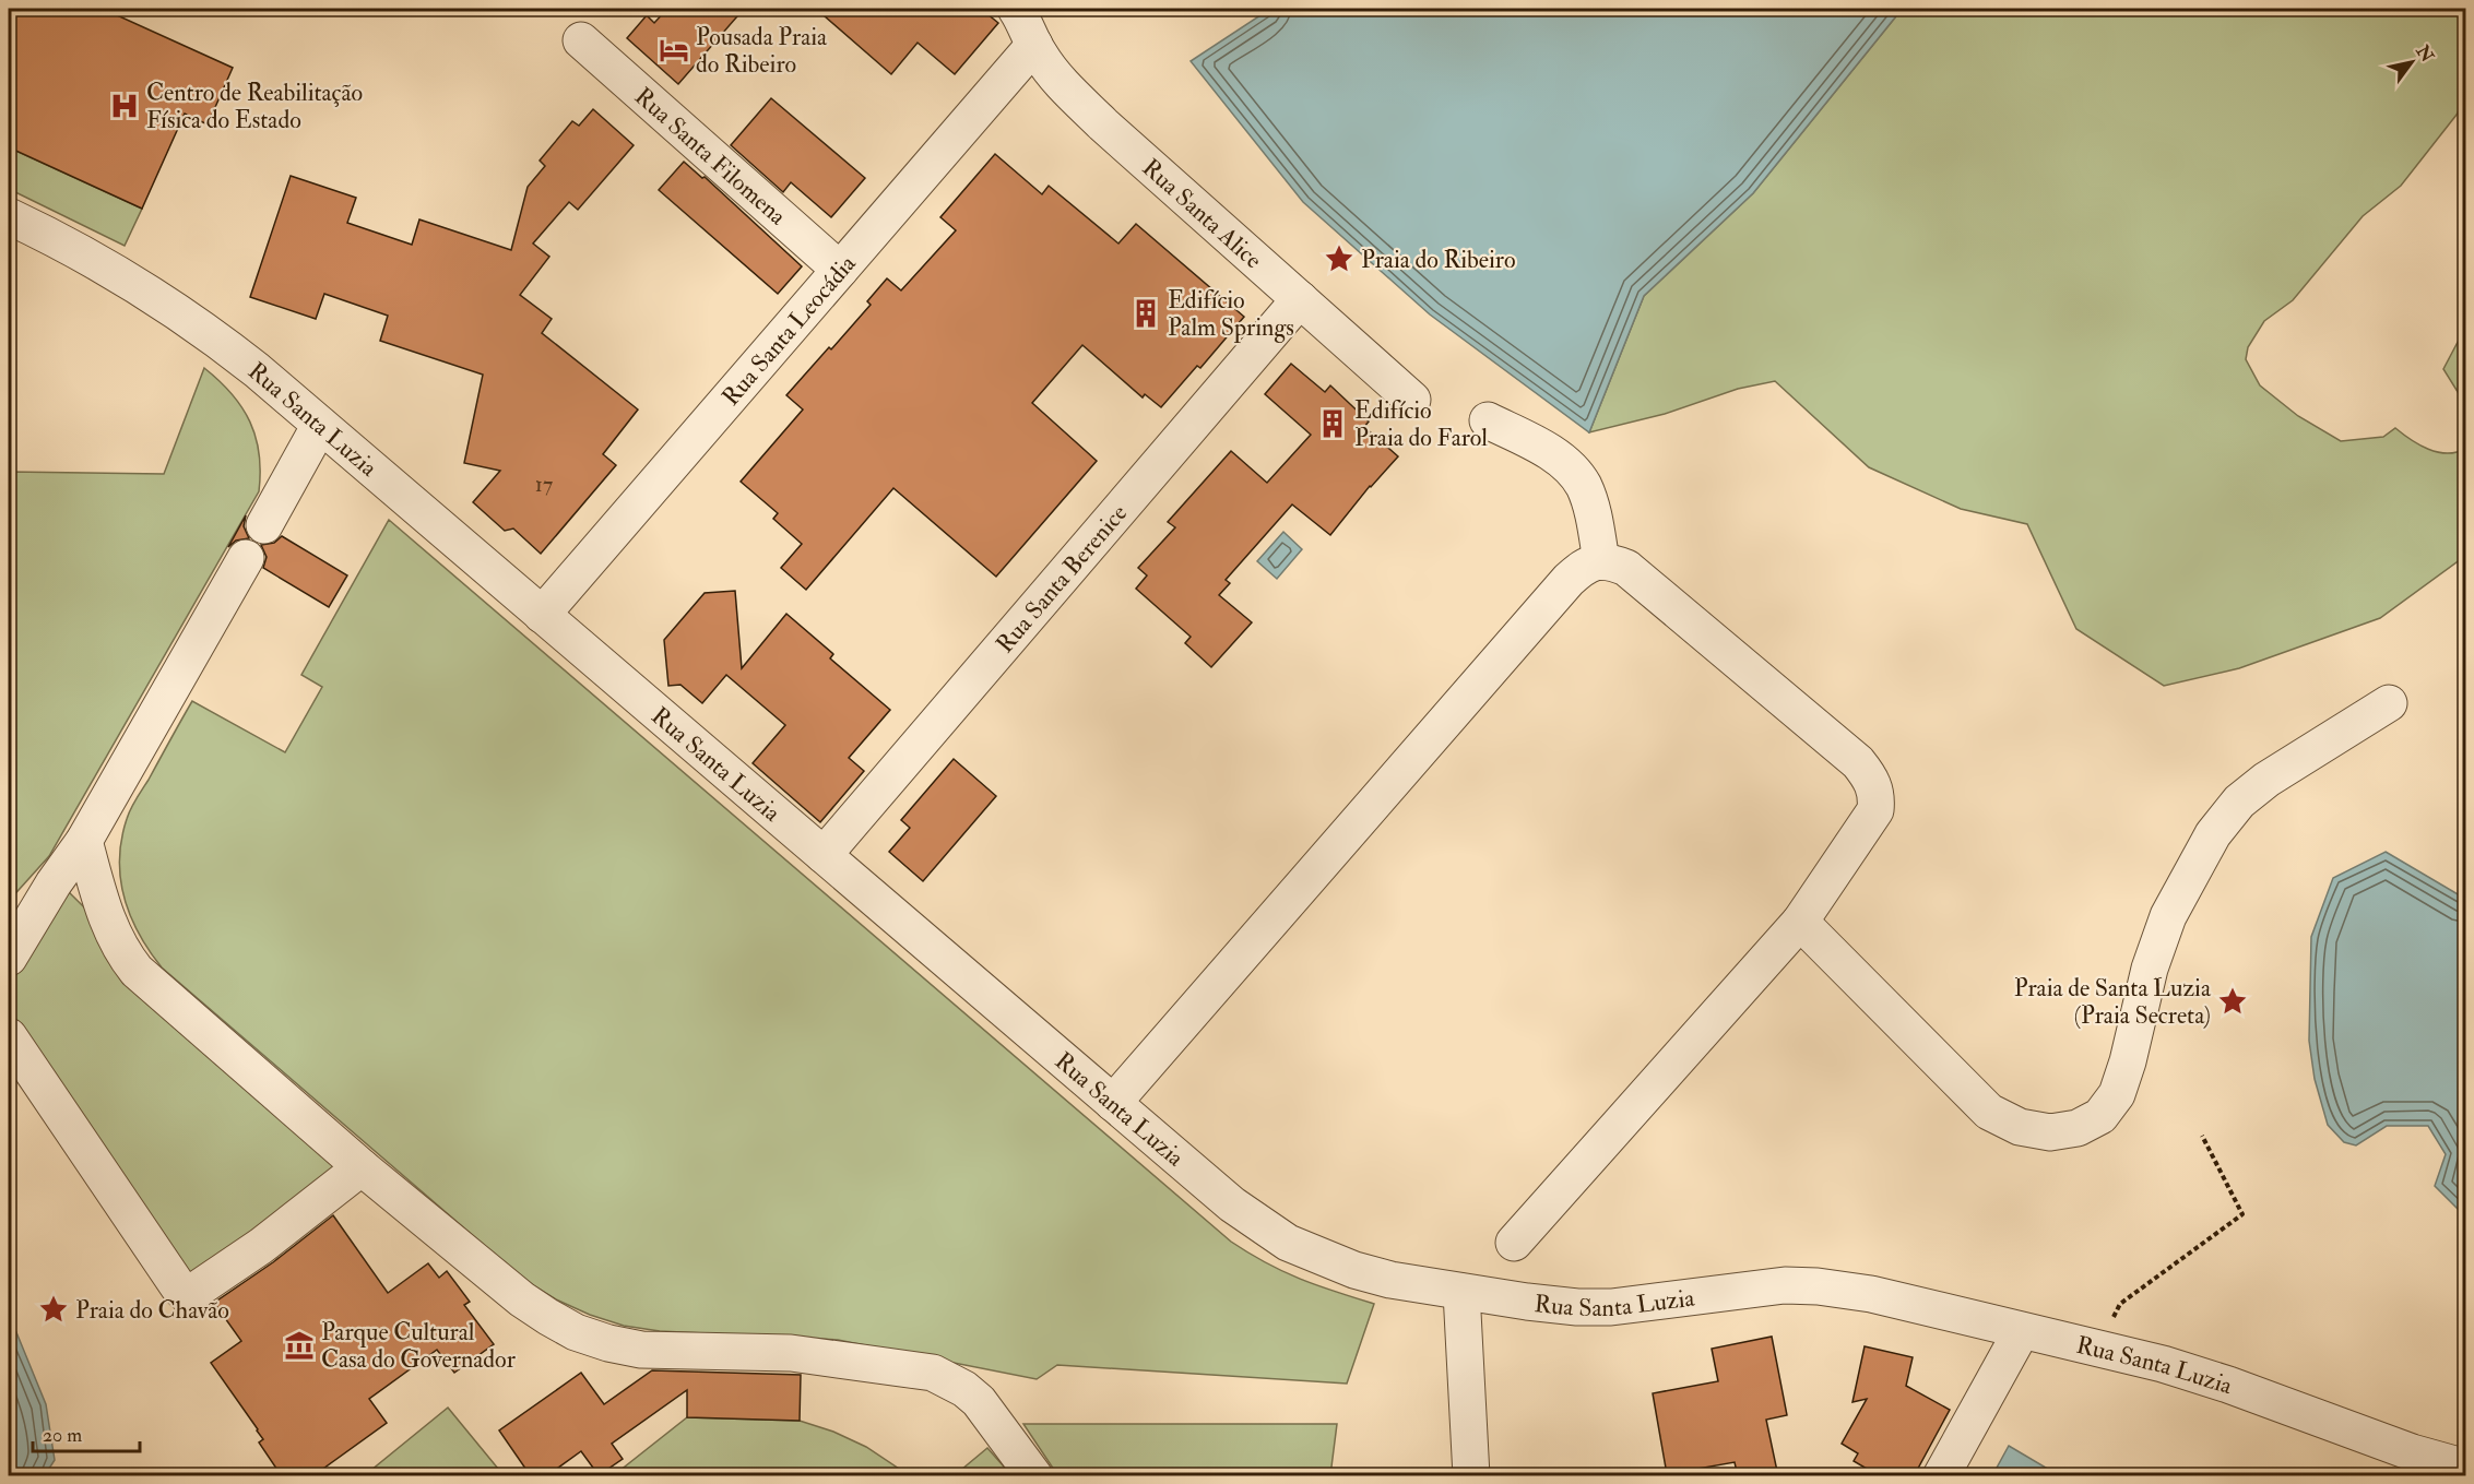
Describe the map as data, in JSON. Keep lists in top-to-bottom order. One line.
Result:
{"streets":{"street":["Rua Santa Filomena","Rua Santa Alice","Rua Santa Leocádia","Rua Santa Luzia","Rua Santa Berenice"]},"crossings":[["Rua Santa Filomena","Rua Santa Leocádia"],["Rua Santa Alice","Rua Santa Leocádia"],["Rua Santa Alice","Rua Santa Berenice"],["Rua Santa Leocádia","Rua Santa Luzia"],["Rua Santa Luzia","Rua Santa Berenice"]],"places":{"hotel":["Pousada Praia do Ribeiro"],"hospital":["Centro de Reabilitação Física do Estado"],"place":["Praia do Ribeiro","Praia de Santa Luzia (Praia Secreta)","Praia do Chavão"],"building":["Edifício Palm Springs","Edifício Praia do Farol"],"museum":["Parque Cultural Casa do Governador"]},"house_numbers":["17"],"scale_bar":"20 m","north":"top right"}
